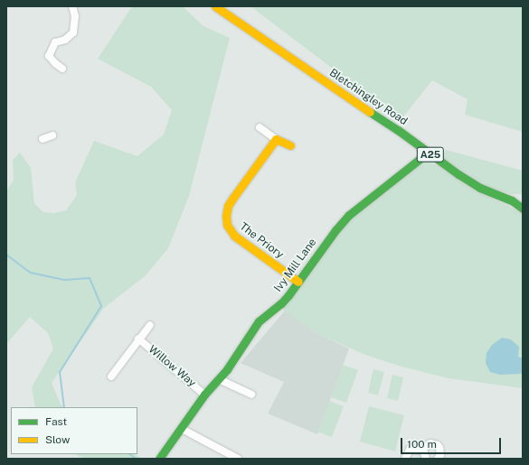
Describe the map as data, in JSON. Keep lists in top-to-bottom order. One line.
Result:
{"streets":{"street":["Bletchingley Road","A25","The Priory","Ivy Mill Lane","Willow Way"]},"crossings":[["Bletchingley Road","A25"],["Bletchingley Road","Ivy Mill Lane"],["The Priory","Ivy Mill Lane"],["Ivy Mill Lane","Willow Way"]],"legend":["Fast","Slow"],"scale_bar":"100 m"}
